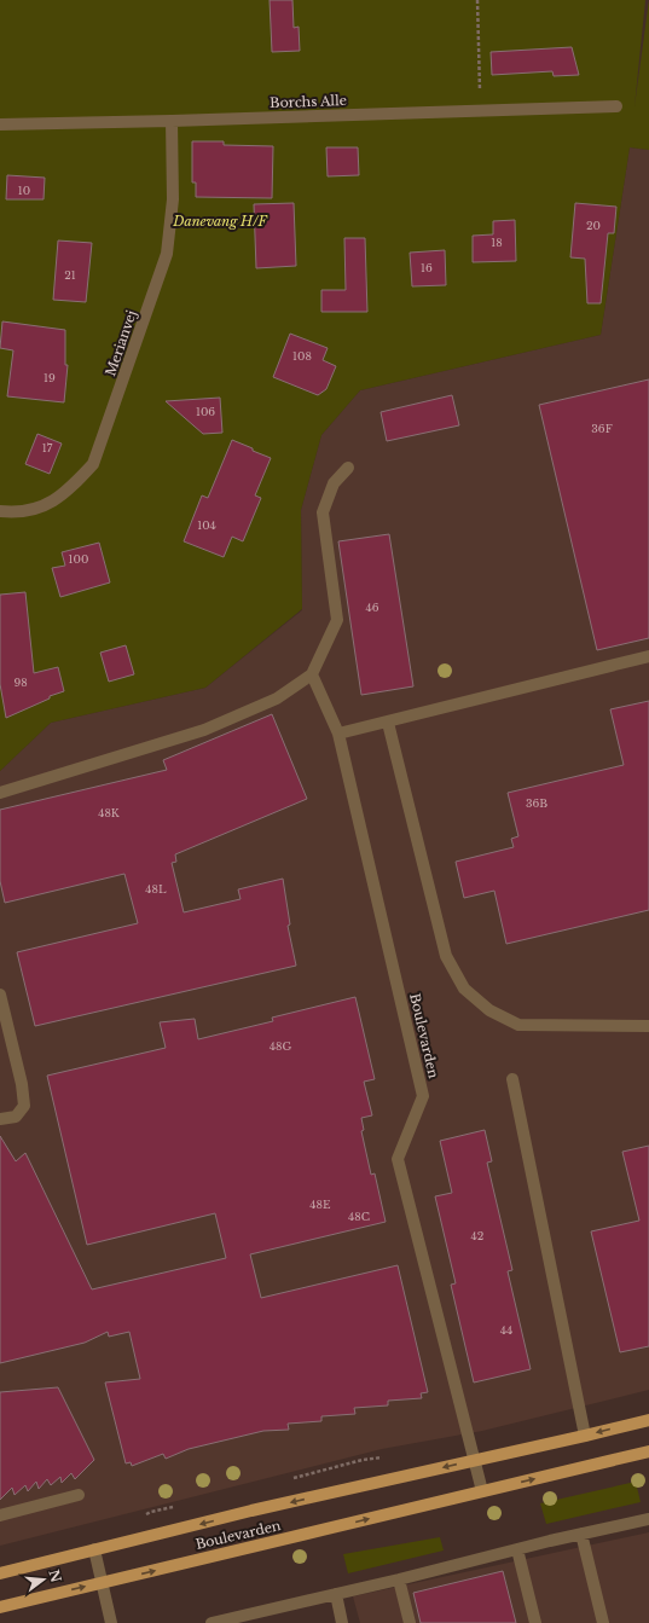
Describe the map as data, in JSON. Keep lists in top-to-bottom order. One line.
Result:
{"streets":{"main road":["Boulevarden"],"street":["Borchs Alle","Merianvej"]},"crossings":[["Borchs Alle","Merianvej"]],"parks":["Danevang H/F"],"house_numbers":["10","20","18","16","21","108","19","106","36F","17","104","100","46","98","36B","48K","48L","48G","48E","48C","42","44"],"north":"right"}
